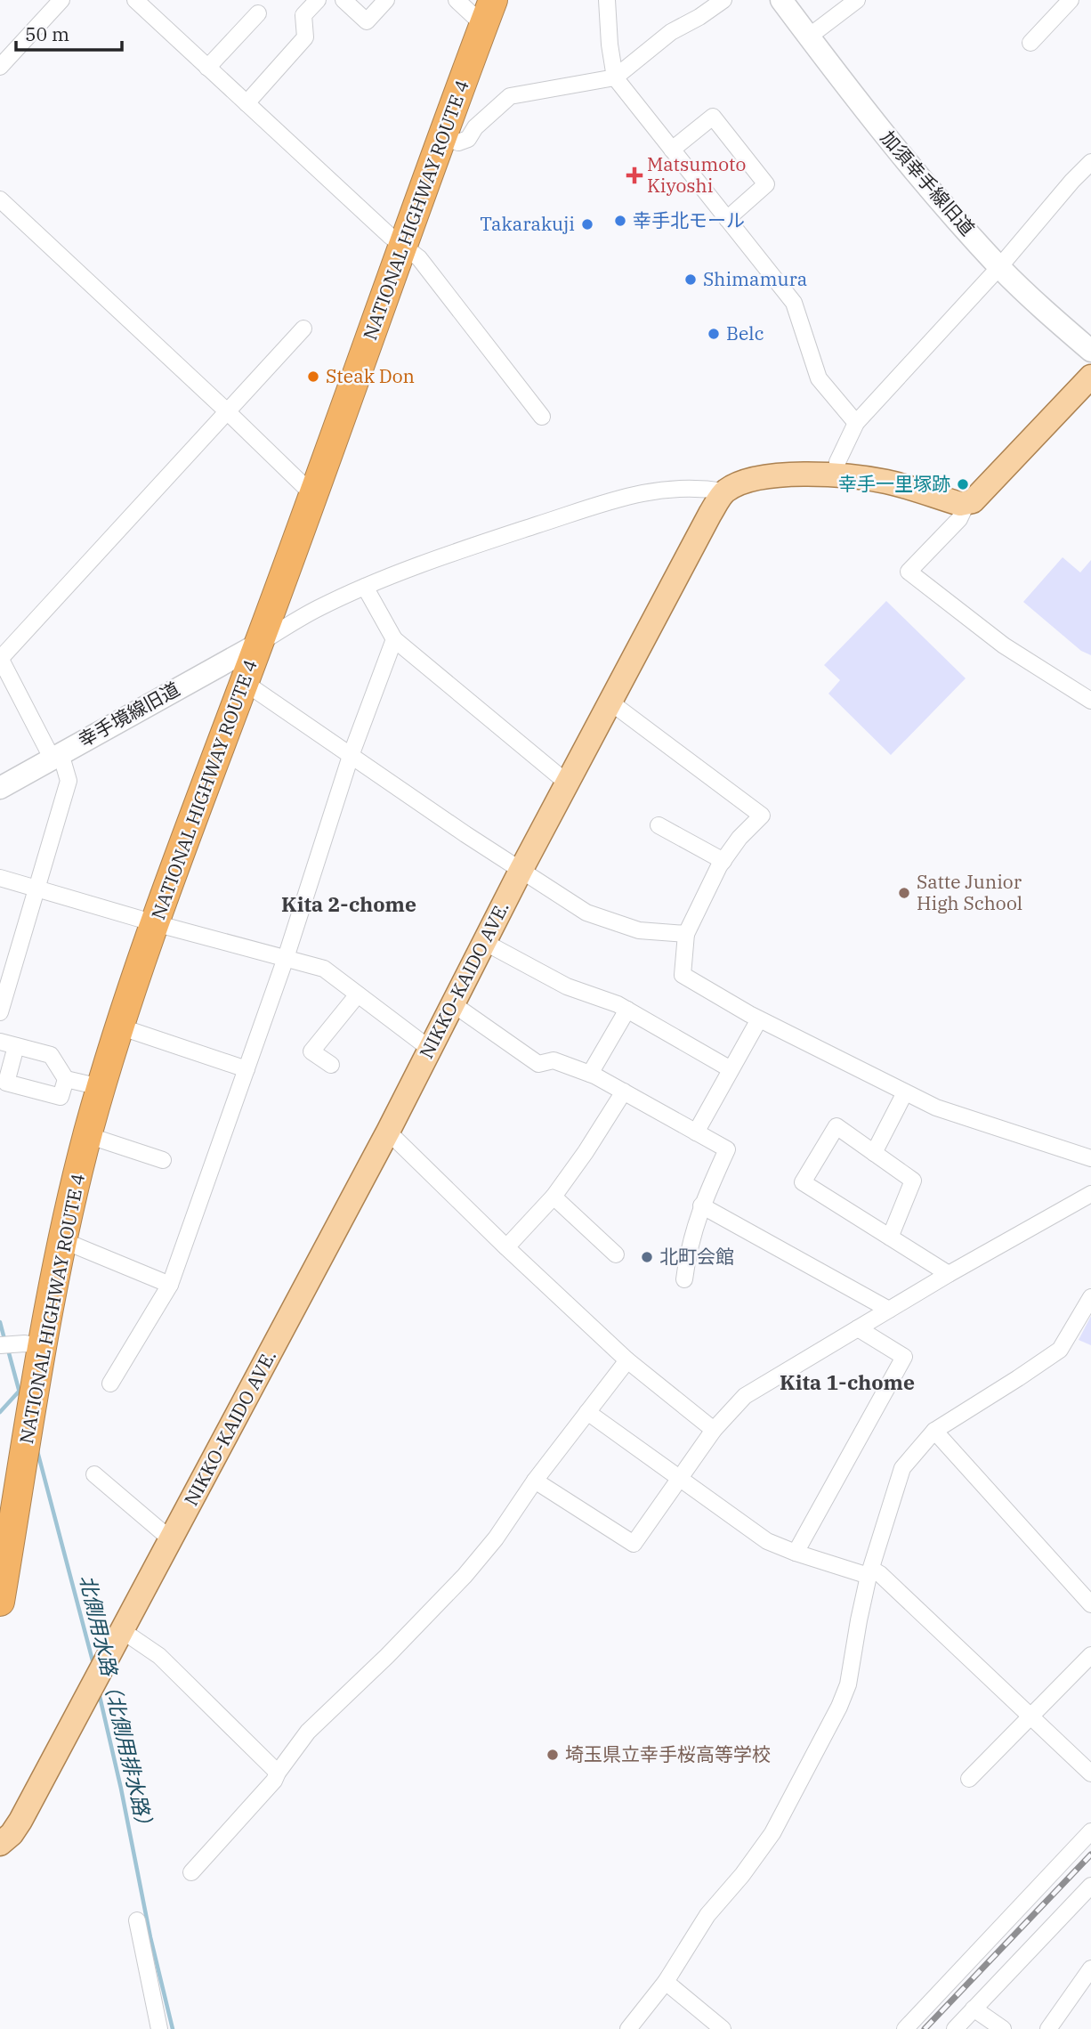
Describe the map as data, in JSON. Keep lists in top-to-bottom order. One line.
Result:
{"streets":{"highway":["NATIONAL HIGHWAY ROUTE 4"],"main road":["NIKKO-KAIDO AVE."],"street":["加須幸手線旧道","幸手境線旧道"]},"crossings":[["NATIONAL HIGHWAY ROUTE 4","幸手境線旧道"]],"districts":["Kita 2-chome","Kita 1-chome"],"water":["北側用水路（北側用排水路）"],"places":{"health":["Matsumoto Kiyoshi"],"other":["幸手北モール","Takarakuji","Shimamura","Belc","Steak Don","幸手一里塚跡","Satte Junior High School","北町会館","埼玉県立幸手桜高等学校"]},"scale_bar":"50 m"}
